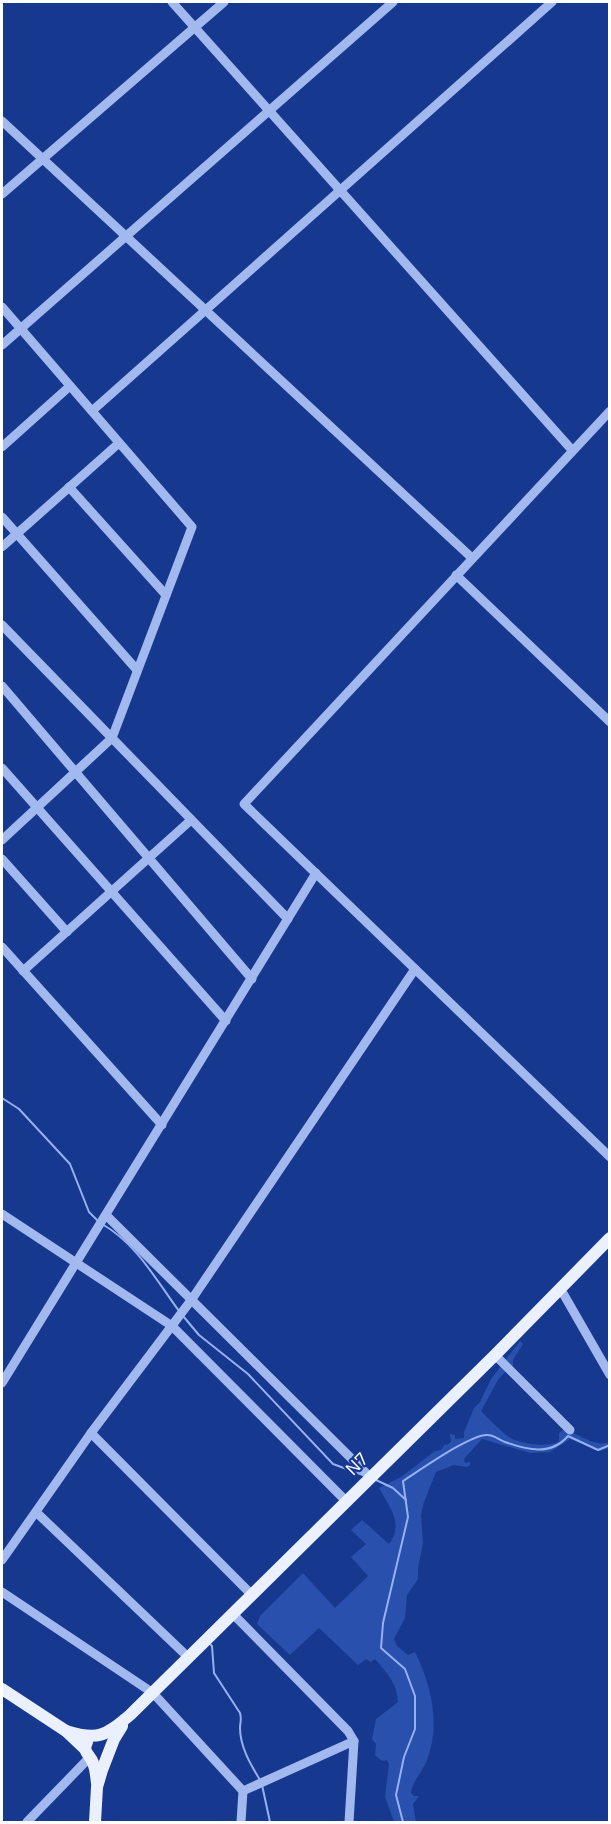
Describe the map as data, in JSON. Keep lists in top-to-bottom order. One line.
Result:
{"streets":{"main road":["N7"]}}
